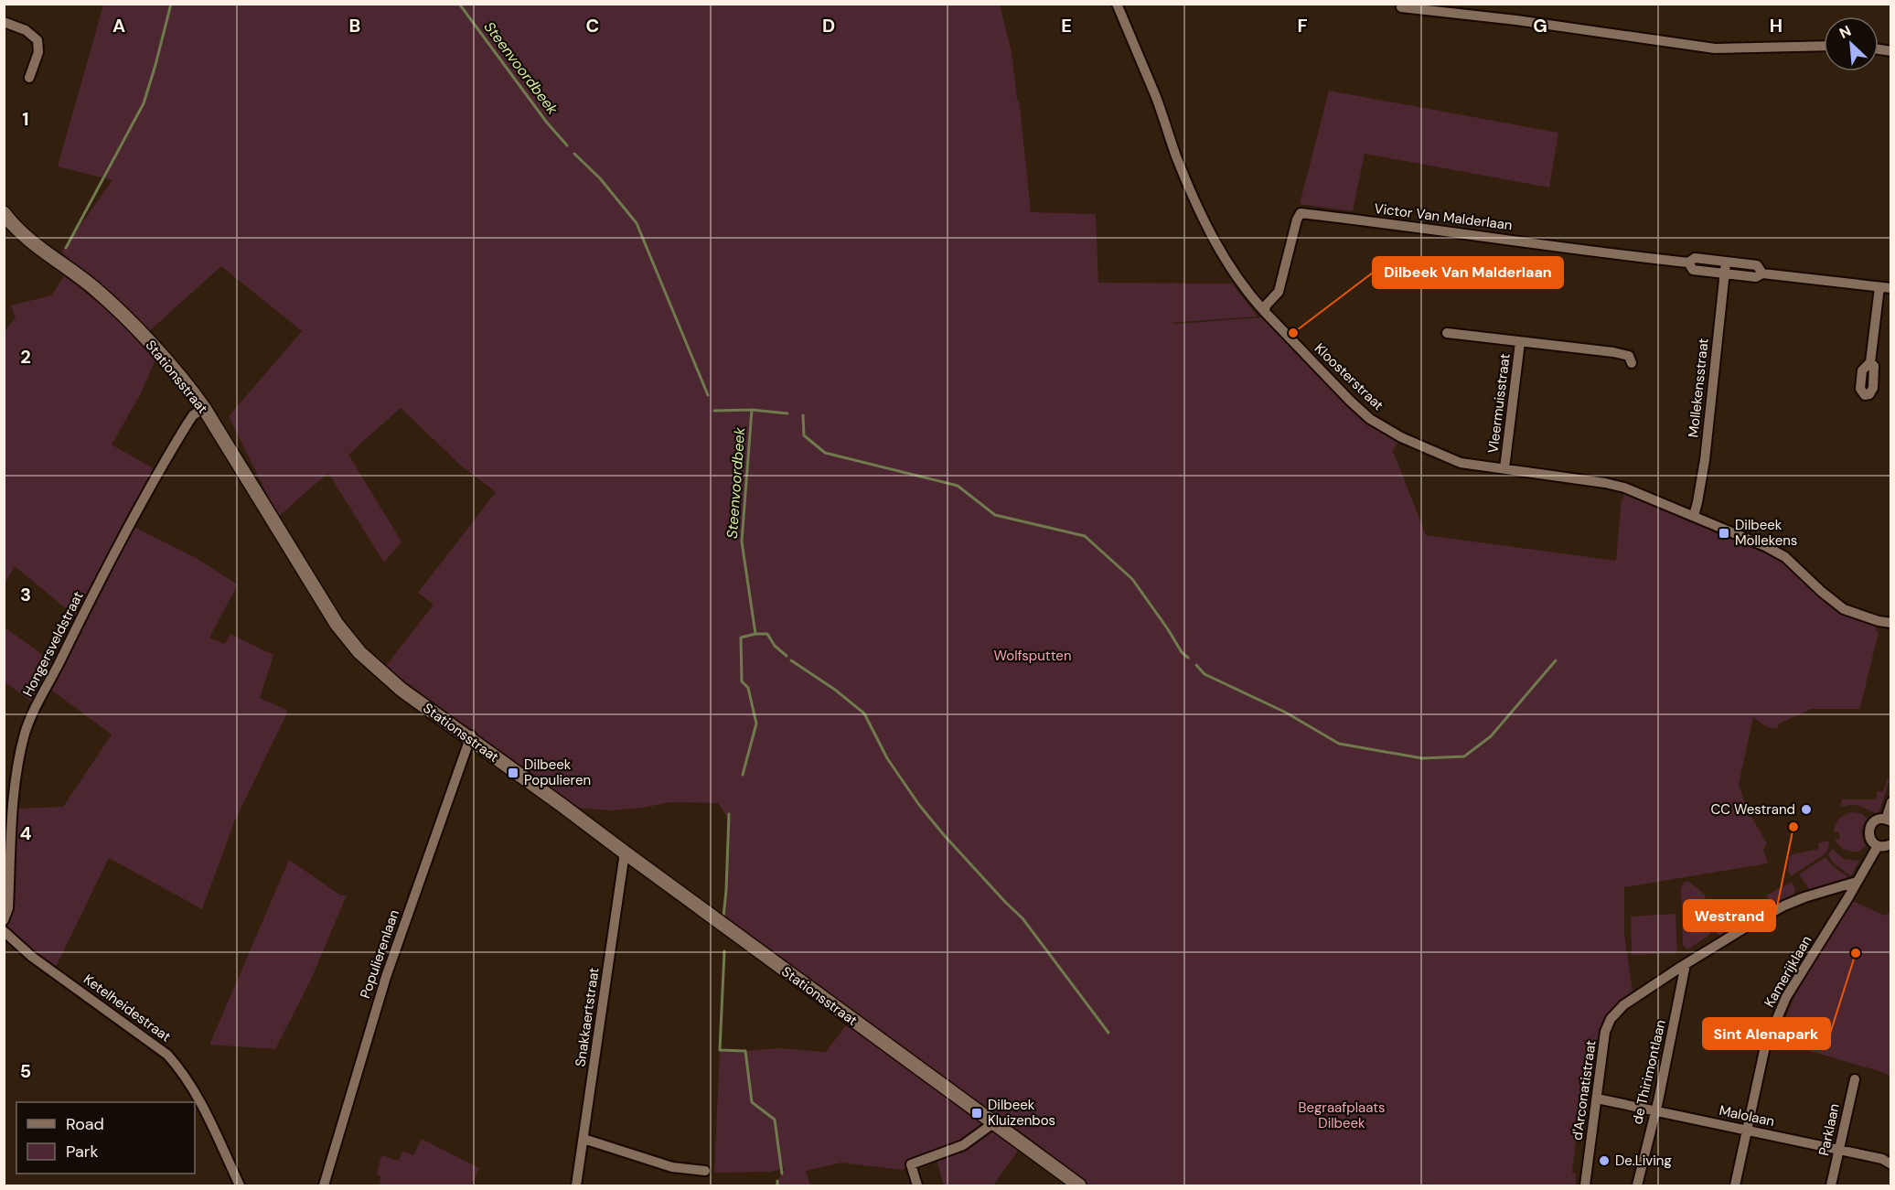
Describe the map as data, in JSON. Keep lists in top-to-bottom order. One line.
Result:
{"streets":{"street":["Victor Van Malderlaan","Stationsstraat","Kloosterstraat","Mollekensstraat","Vleermuisstraat","Hongersveldstraat","Populierenlaan","Kamerijklaan","Ketelheidestraat","Snakkaertstraat","de Thirimontlaan","d'Arconatistraat","Malolaan","Parklaan"]},"crossings":[["Victor Van Malderlaan","Kloosterstraat"],["Victor Van Malderlaan","Mollekensstraat"],["Stationsstraat","Hongersveldstraat"],["Stationsstraat","Populierenlaan"],["Stationsstraat","Snakkaertstraat"],["Kloosterstraat","Mollekensstraat"],["Kloosterstraat","Vleermuisstraat"],["Kamerijklaan","d'Arconatistraat"],["Kamerijklaan","Malolaan"],["de Thirimontlaan","d'Arconatistraat"],["de Thirimontlaan","Malolaan"],["d'Arconatistraat","Malolaan"],["Malolaan","Parklaan"]],"water":["Steenvoordbeek"],"parks":["Wolfsputten","Begraafplaats Dilbeek"],"places":{"other":["Dilbeek Van Malderlaan","CC Westrand","Westrand","Sint Alenapark","De.Living"],"transit":["Dilbeek Mollekens","Dilbeek Populieren","Dilbeek Kluizenbos"]},"legend":["Road","Park"],"north":"top left","grid":{"columns":["A","B","C","D","E","F","G","H"],"rows":["1","2","3","4","5"]}}
